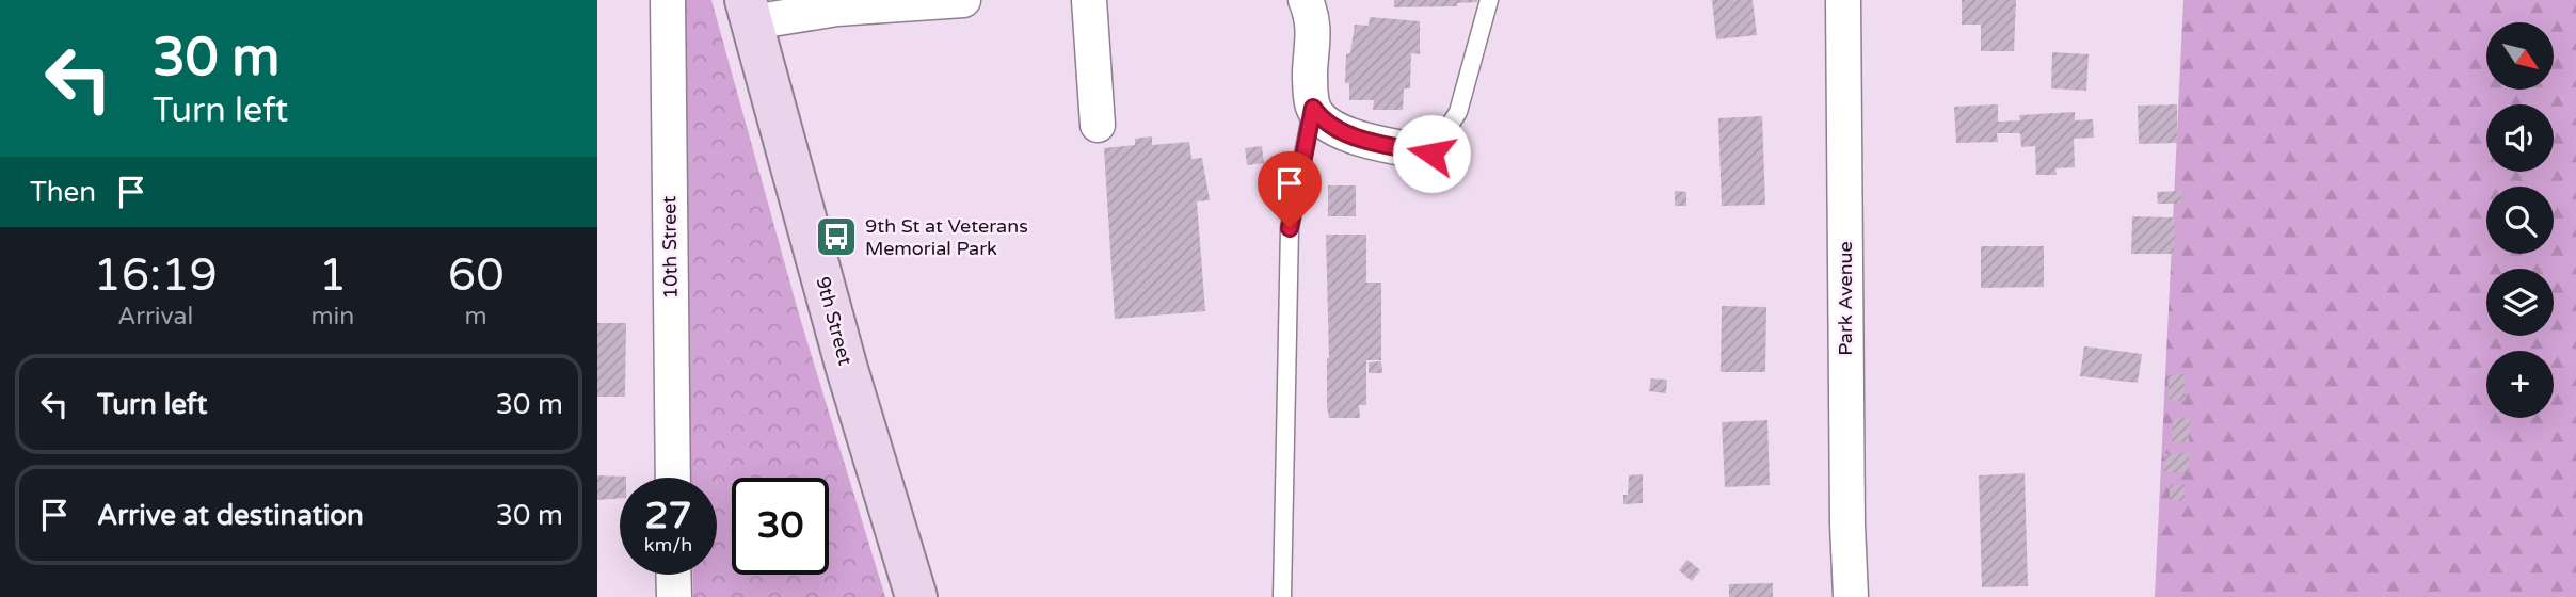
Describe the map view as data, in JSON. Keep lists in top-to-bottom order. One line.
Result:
{"streets":{"main road":["9th Street"],"street":["10th Street","Park Avenue"]},"places":{"bus stop":["9th St at Veterans Memorial Park"]},"north":"bottom right","page":{"turn":["30 m","Turn left"],"map_buttons":"+","then":"Then","eta":["16:19","Arrival","1","min","60","m"],"list":[{"name":"Turn left","value":"30 m"},{"name":"Arrive at destination","value":"30 m"}],"speed":"27 km/h","limit":"30"}}
